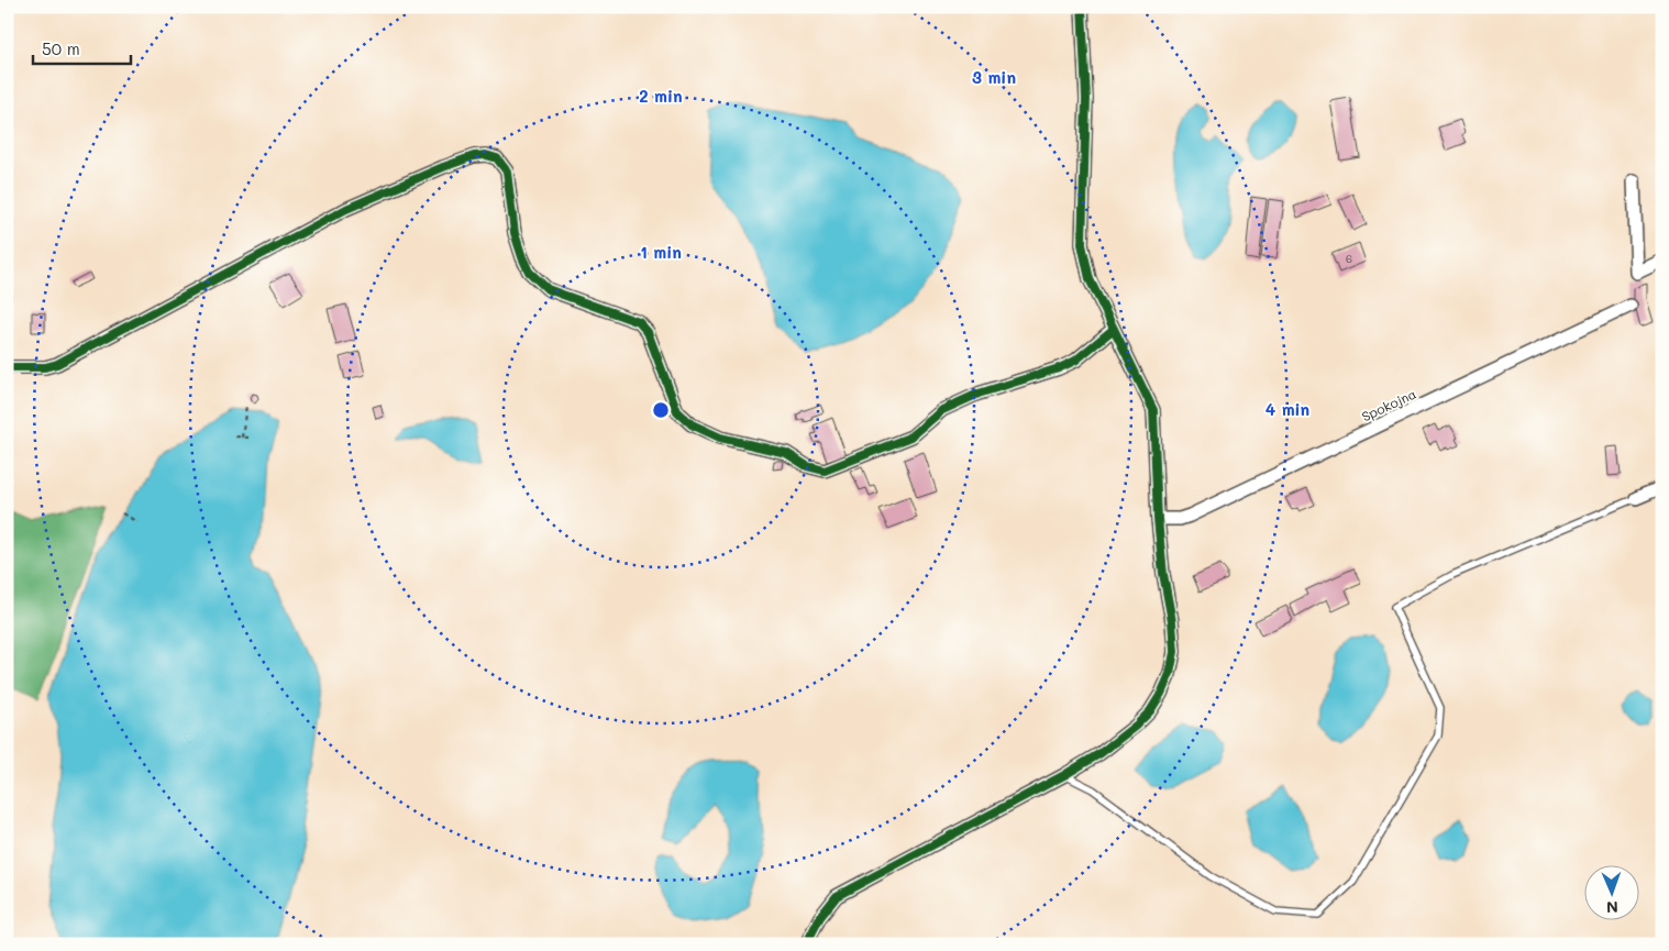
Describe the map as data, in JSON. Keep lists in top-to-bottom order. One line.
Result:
{"streets":{"street":["Spokojna"]},"house_numbers":["6"],"scale_bar":"50 m","north":"bottom","rings":["3 min","2 min","1 min","4 min"]}
